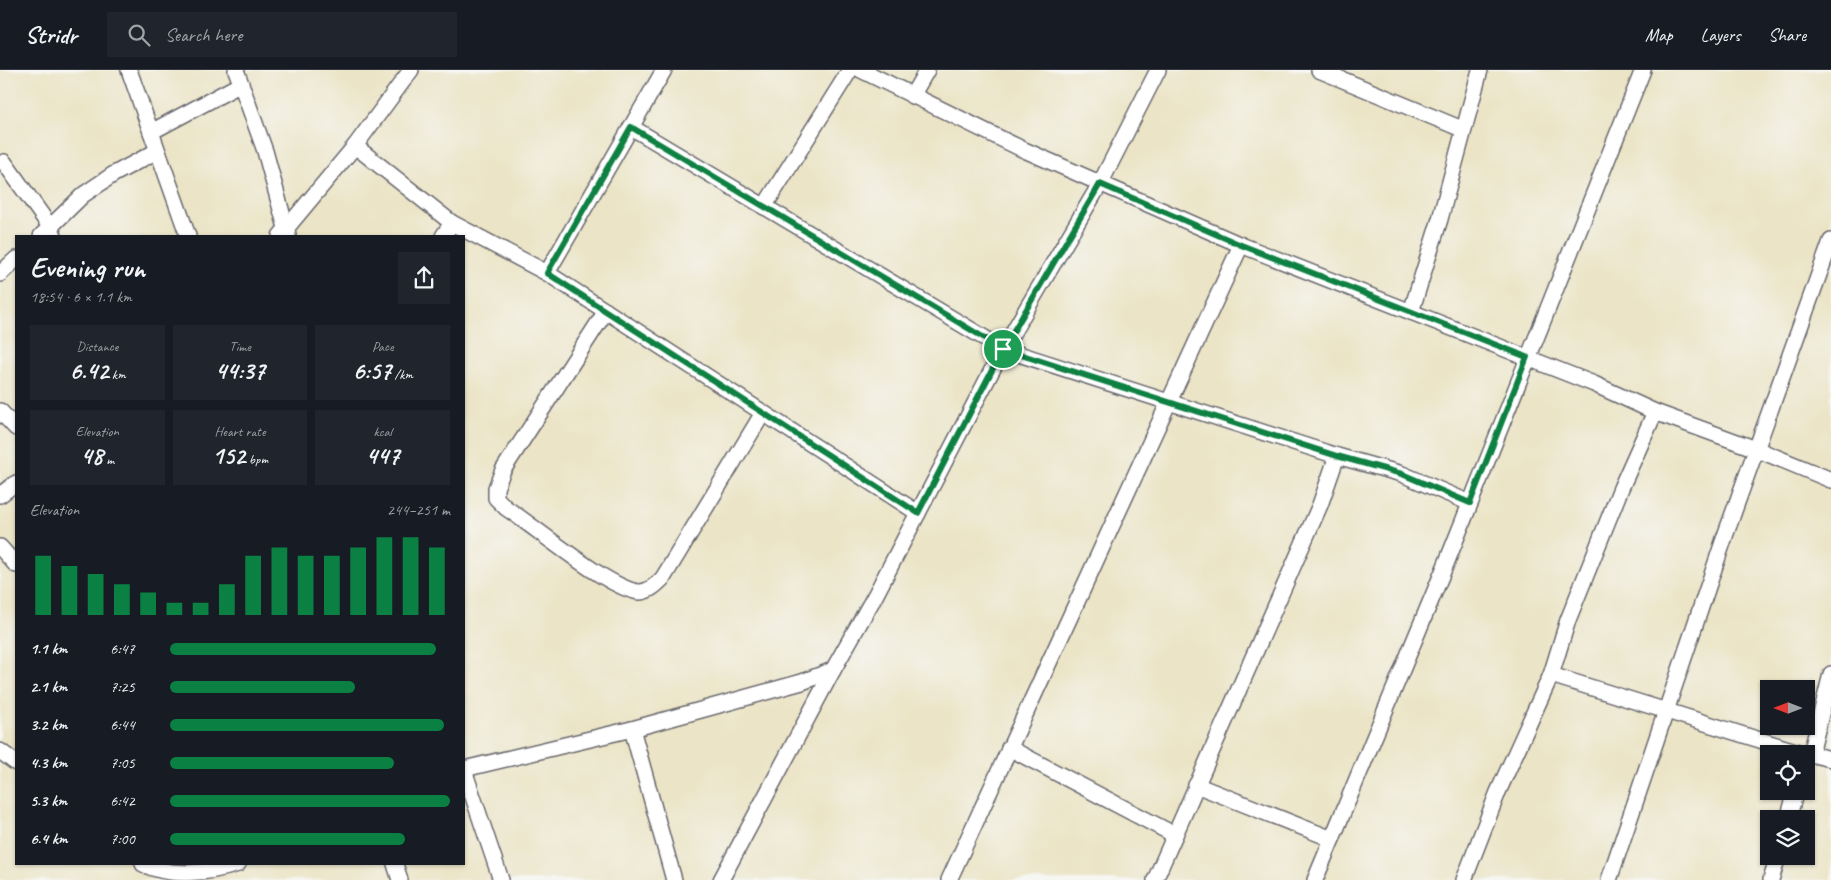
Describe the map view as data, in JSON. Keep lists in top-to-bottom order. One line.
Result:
{"north":"left","page":{"header":"Stridr","search":"Search here","nav":["Map","Layers","Share"],"heading":["Evening run","18:54 · 6 × 1.1 km"],"stats":[["Distance","6.42 km"],["Time","44:37"],["Pace","6:57 /km"],["Elevation","48 m"],["Heart rate","152 bpm"],["kcal","447"]],"chart":["Elevation","244–251 m"],"list":[{"name":"1.1 km","note":"6:47"},{"name":"2.1 km","note":"7:25"},{"name":"3.2 km","note":"6:44"},{"name":"4.3 km","note":"7:05"},{"name":"5.3 km","note":"6:42"},{"name":"6.4 km","note":"7:00"}]}}
